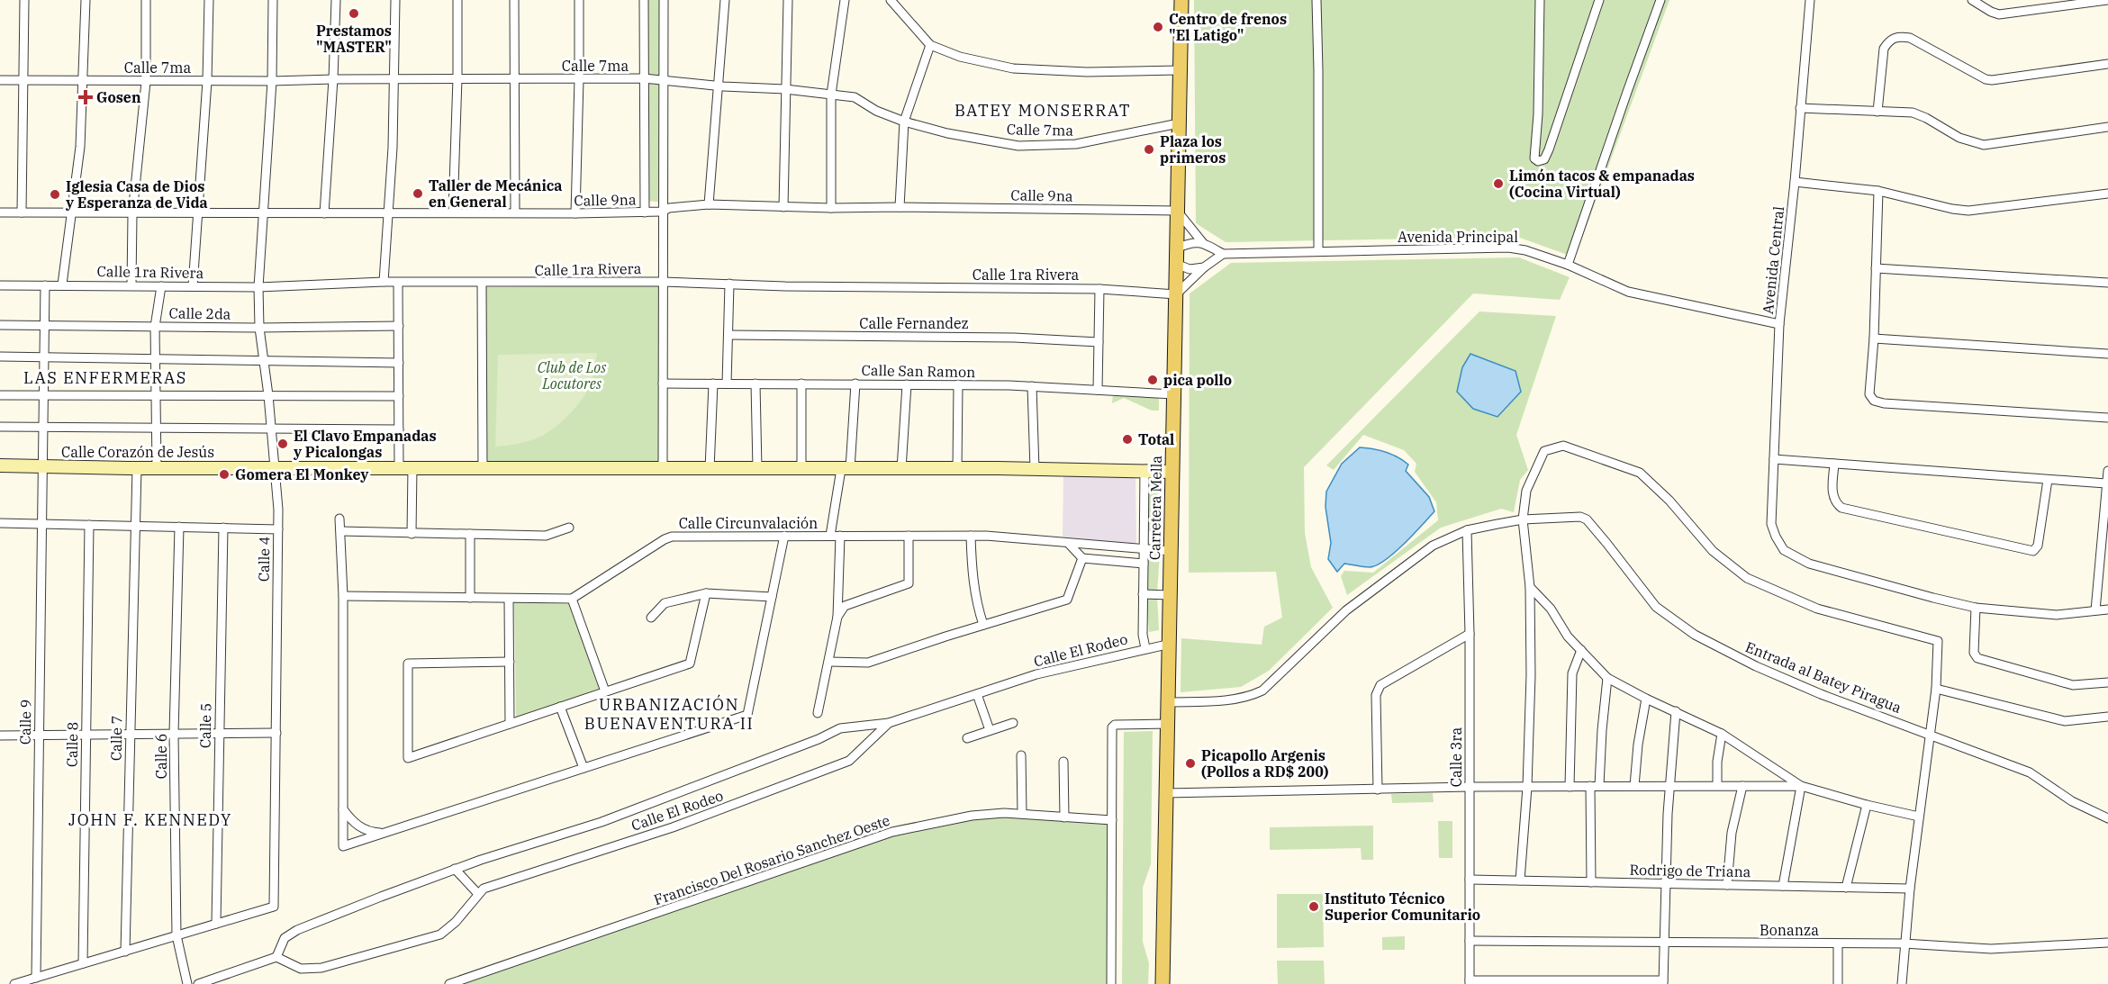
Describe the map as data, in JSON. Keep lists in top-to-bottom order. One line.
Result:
{"streets":{"main road":["Carretera Mella"],"street":["Calle 7ma","Calle 9na","Avenida Principal","Avenida Central","Calle 1ra Rivera","Calle 2da","Calle Fernandez","Calle San Ramon","Calle Corazón de Jesús","Calle Circunvalación","Calle 4","Calle El Rodeo","Entrada al Batey Piragua","Calle 9","Calle 5","Calle 7","Calle 8","Calle 6","Calle 3ra","Francisco Del Rosario Sanchez Oeste","Rodrigo de Triana","Bonanza"]},"crossings":[["Calle 7ma","Carretera Mella"],["Calle 7ma","Calle 4"],["Calle 9na","Carretera Mella"],["Calle 9na","Calle 4"],["Avenida Principal","Avenida Central"],["Calle 1ra Rivera","Carretera Mella"],["Calle 1ra Rivera","Calle 4"],["Calle 1ra Rivera","Calle 9"],["Calle 2da","Calle 4"],["Calle 2da","Calle 9"],["Calle San Ramon","Carretera Mella"],["Calle Corazón de Jesús","Carretera Mella"],["Calle Corazón de Jesús","Calle 4"],["Calle Corazón de Jesús","Calle 9"],["Calle Corazón de Jesús","Calle 7"],["Carretera Mella","Calle Circunvalación"],["Carretera Mella","Calle El Rodeo"],["Carretera Mella","Entrada al Batey Piragua"],["Calle 4","Calle 5"],["Entrada al Batey Piragua","Calle 3ra"],["Calle 3ra","Rodrigo de Triana"],["Calle 3ra","Bonanza"]],"districts":["BATEY MONSERRAT","LAS ENFERMERAS","URBANIZACIÓN BUENAVENTURA II","JOHN F. KENNEDY"],"parks":["Club de Los Locutores"],"places":{"other":["Prestamos \"MASTER\"","Centro de frenos \"El Latigo\"","Plaza los primeros","Limón tacos & empanadas (Cocina Virtual)","Taller de Mecánica en General","Iglesia Casa de Dios y Esperanza de Vida","pica pollo","Total","El Clavo Empanadas y Picalongas","Gomera El Monkey","Picapollo Argenis (Pollos a RD$ 200)","Instituto Técnico Superior Comunitario"],"health":["Gosen"]}}
